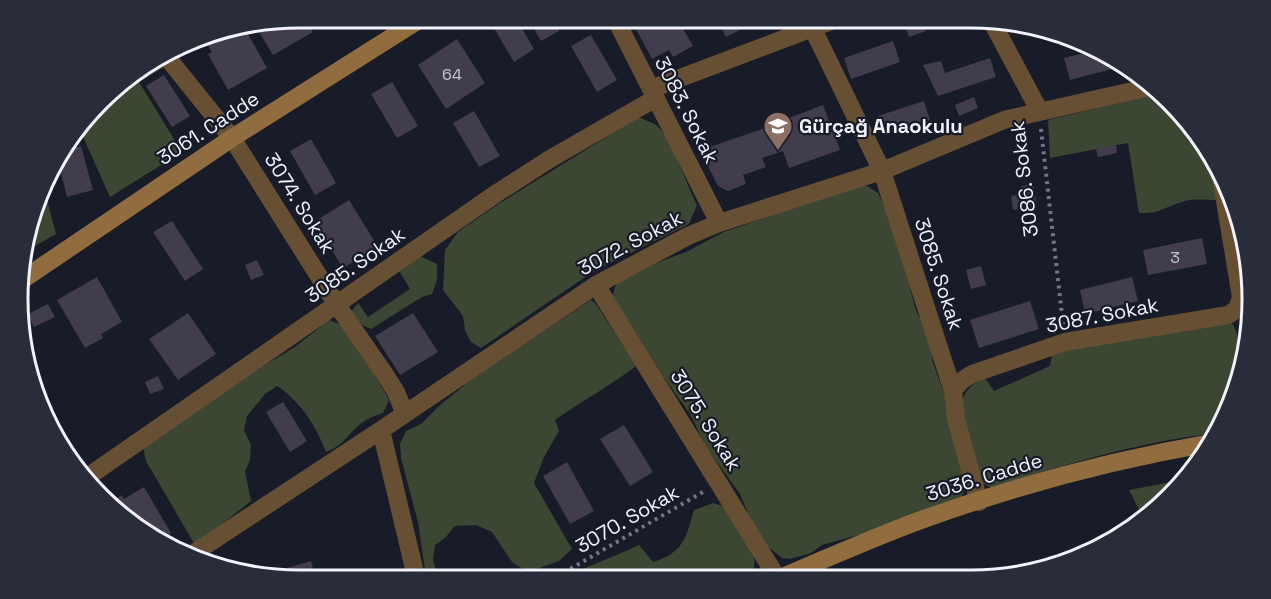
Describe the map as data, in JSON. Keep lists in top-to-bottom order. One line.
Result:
{"streets":{"street":["3083. Sokak","3061. Cadde","3086. Sokak","3074. Sokak","3072. Sokak","3085. Sokak","3087. Sokak","3075. Sokak","3036. Cadde"],"path":["3070. Sokak"]},"crossings":[["3083. Sokak","3072. Sokak"],["3083. Sokak","3085. Sokak"],["3061. Cadde","3074. Sokak"],["3086. Sokak","3072. Sokak"],["3086. Sokak","3087. Sokak"],["3074. Sokak","3072. Sokak"],["3074. Sokak","3085. Sokak"],["3072. Sokak","3085. Sokak"],["3072. Sokak","3075. Sokak"],["3085. Sokak","3087. Sokak"],["3075. Sokak","3070. Sokak"]],"places":{"school or university":["Gürçağ Anaokulu"]},"house_numbers":["64","3"]}
